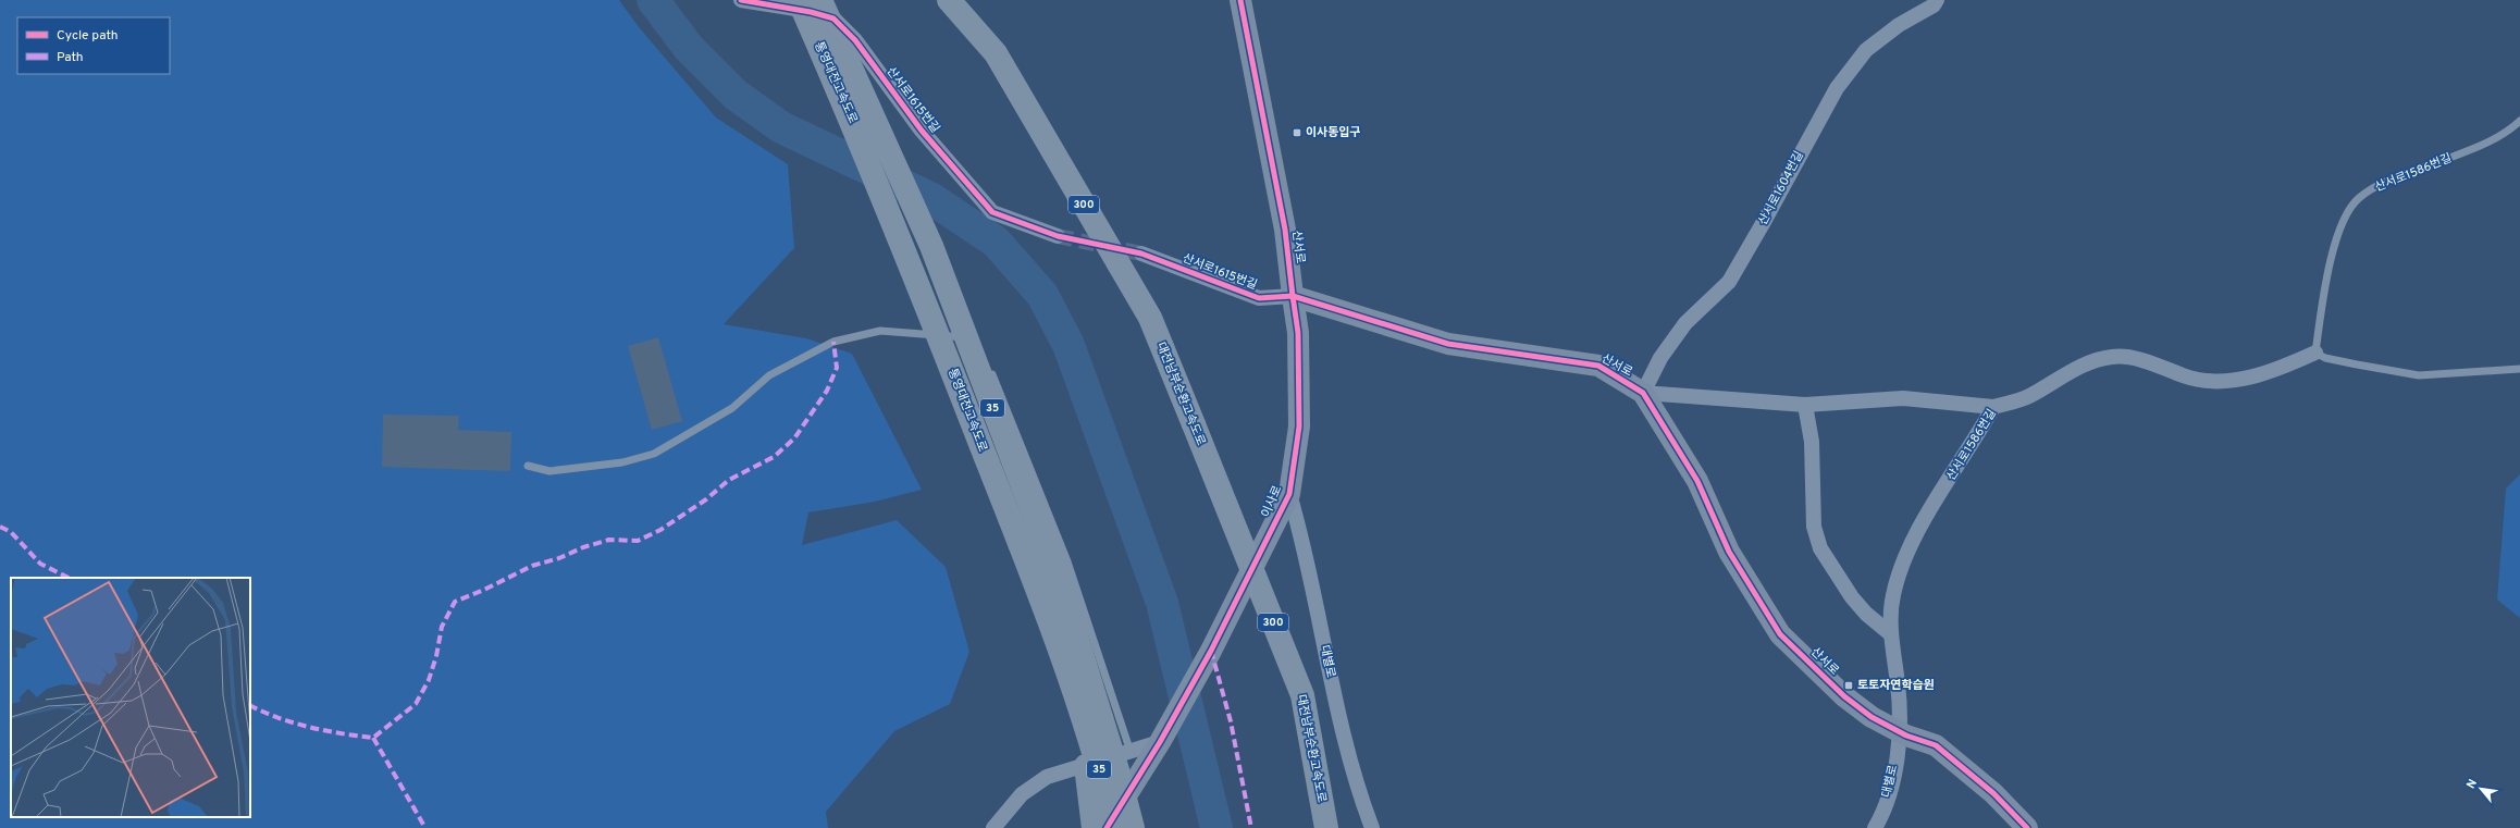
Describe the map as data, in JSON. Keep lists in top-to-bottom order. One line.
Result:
{"streets":{"highway":["통영대전고속도로","300","대전남부순환고속도로","35"],"street":["산서로1615번길","산서로1586번길","산서로1604번길","산서로","이사로","대별로"]},"crossings":[["산서로1615번길","산서로"],["산서로1615번길","이사로"],["산서로1586번길","산서로"],["산서로1586번길","대별로"],["산서로1604번길","산서로"],["산서로","이사로"],["산서로","대별로"],["이사로","대별로"]],"places":{"transit":["이사동입구","토토자연학습원"]},"legend":["Cycle path","Path"],"north":"top left"}
